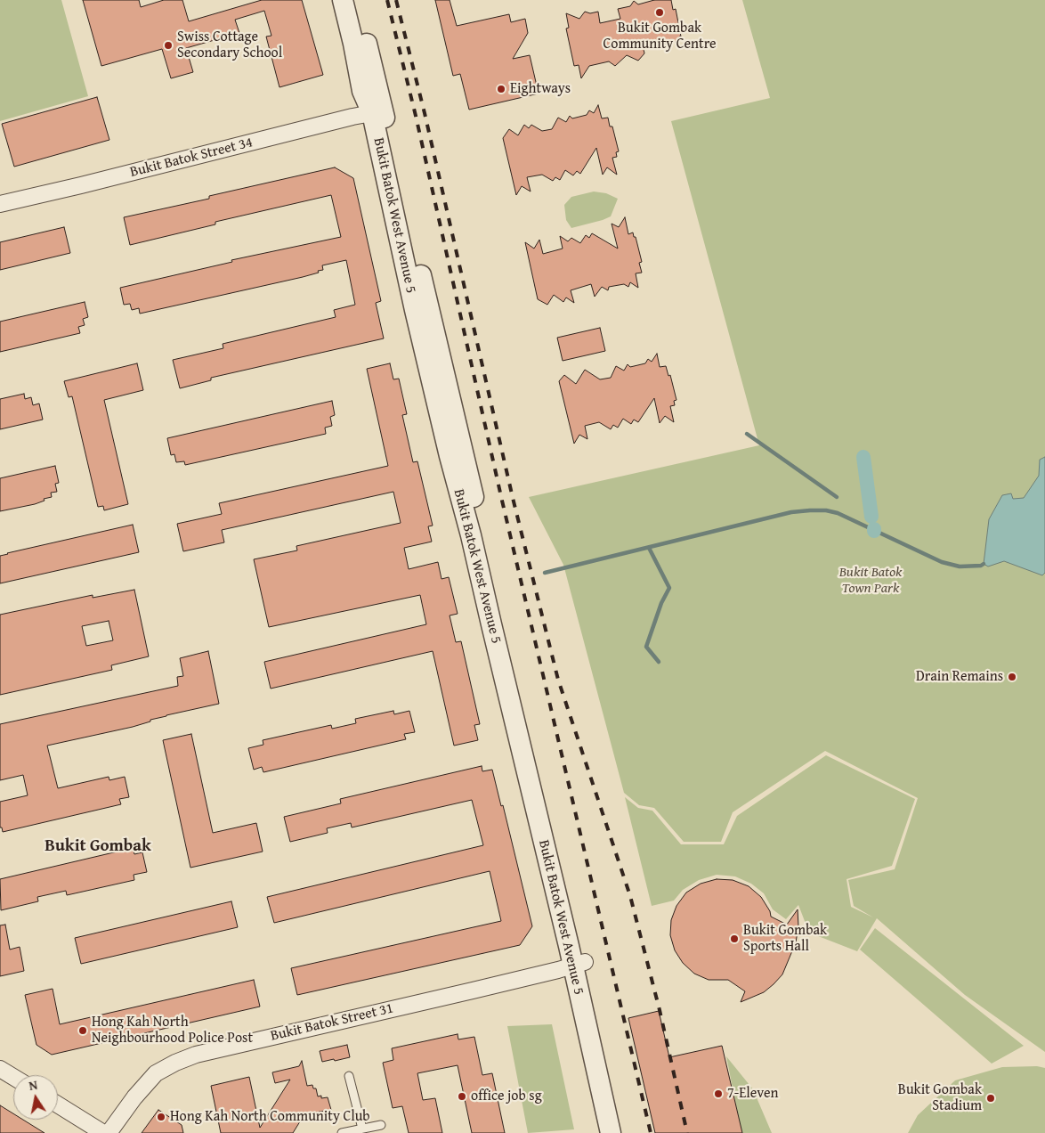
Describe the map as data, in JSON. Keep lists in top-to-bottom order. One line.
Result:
{"streets":{"street":["Bukit Batok Street 34","Bukit Batok West Avenue 5","Bukit Batok Street 31"]},"crossings":[["Bukit Batok Street 34","Bukit Batok West Avenue 5"],["Bukit Batok West Avenue 5","Bukit Batok Street 31"]],"districts":["Bukit Gombak"],"parks":["Bukit Batok Town Park"],"places":["Bukit Gombak Community Centre","Swiss Cottage Secondary School","Eightways","Drain Remains","Bukit Gombak Sports Hall","Hong Kah North Neighbourhood Police Post","7-Eleven","office job sg","Bukit Gombak Stadium","Hong Kah North Community Club"],"north":"top"}
